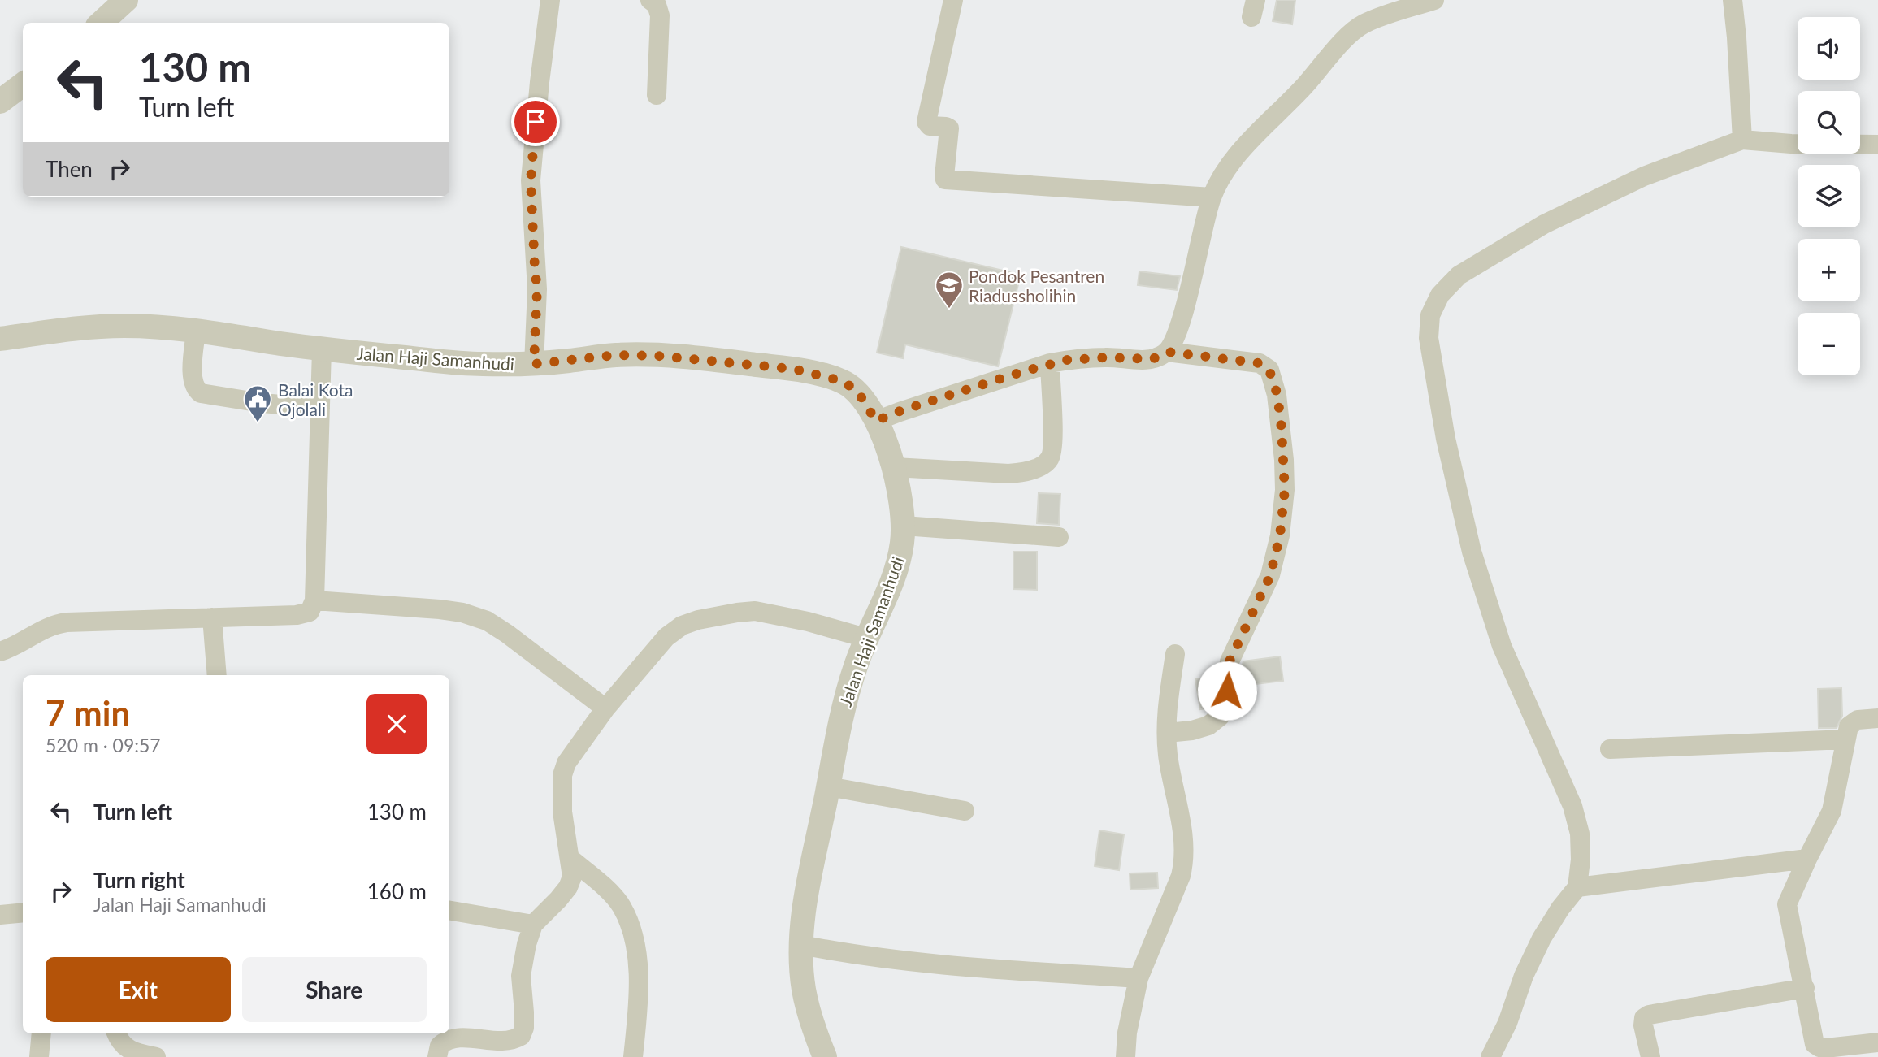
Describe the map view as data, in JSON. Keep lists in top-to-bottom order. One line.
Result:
{"streets":{"street":["Jalan Haji Samanhudi"]},"places":{"school or university":["Pondok Pesantren Riadussholihin"],"public building":["Balai Kota Ojolali"]},"page":{"map_buttons":["+","−"],"turn":["130 m","Turn left"],"then":"Then","heading":["7 min","520 m · 09:57"],"list":[{"name":"Turn left","value":"130 m"},{"name":"Turn right","note":"Jalan Haji Samanhudi","value":"160 m"}],"buttons":["Exit","Share"]}}
